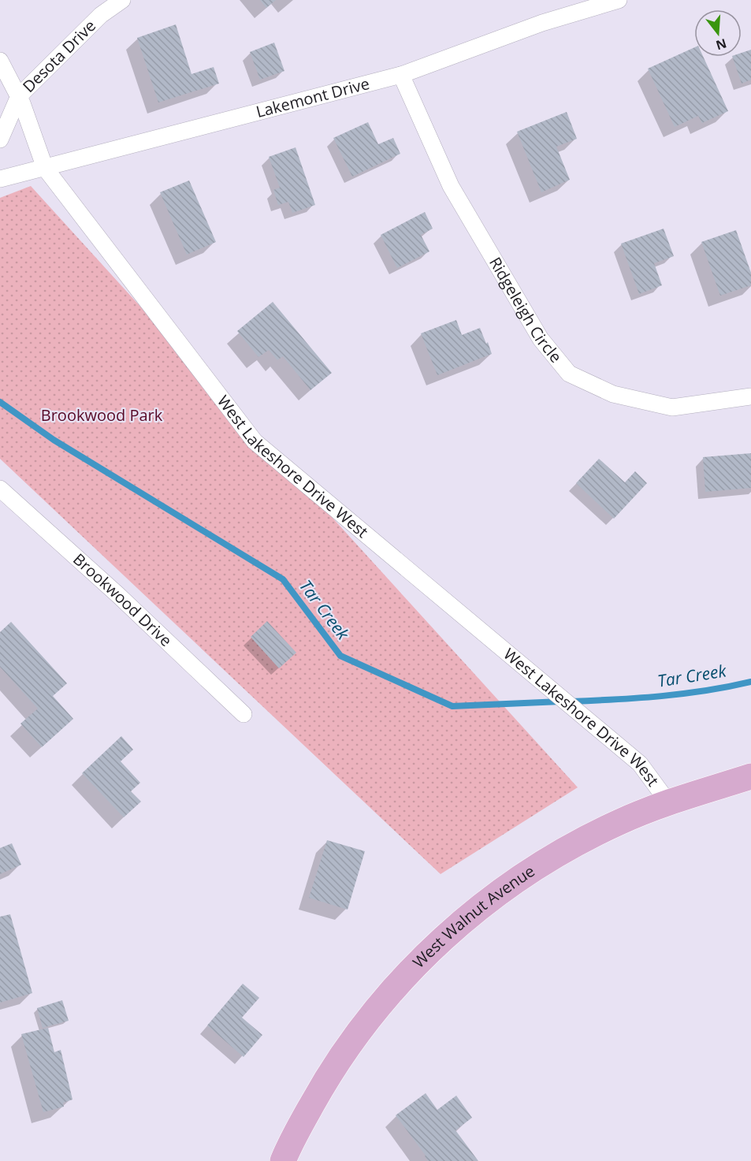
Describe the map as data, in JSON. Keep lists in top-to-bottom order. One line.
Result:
{"streets":{"main road":["West Walnut Avenue"],"street":["Desota Drive","Lakemont Drive","Ridgeleigh Circle","West Lakeshore Drive West","Brookwood Drive"]},"crossings":[["Desota Drive","West Lakeshore Drive West"],["Lakemont Drive","Ridgeleigh Circle"],["Lakemont Drive","West Lakeshore Drive West"],["West Lakeshore Drive West","West Walnut Avenue"]],"water":["Tar Creek"],"parks":["Brookwood Park"],"north":"bottom"}
